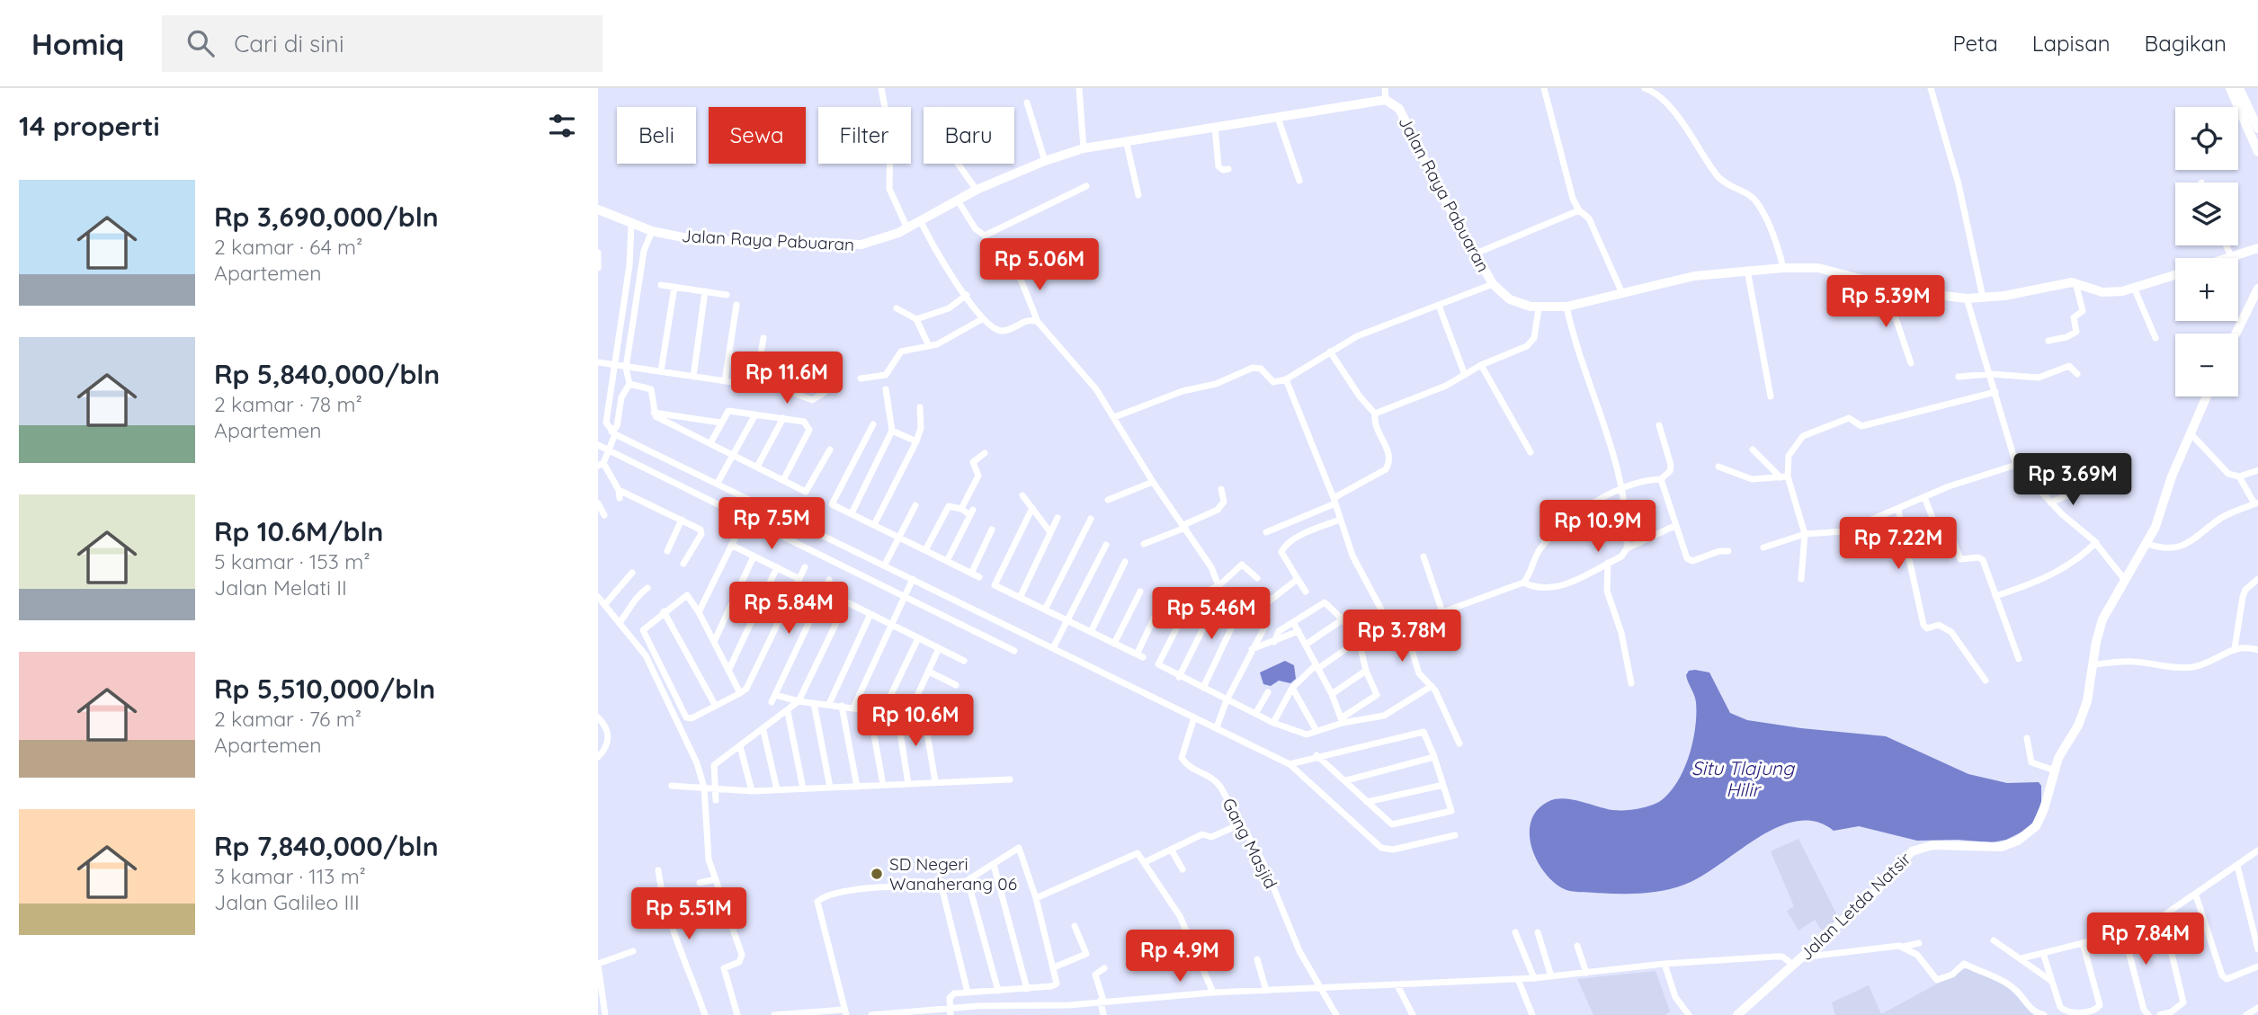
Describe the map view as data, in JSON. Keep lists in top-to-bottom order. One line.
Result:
{"streets":{"street":["Jalan Raya Pabuaran","Gang Masjid","Jalan Letda Natsir"]},"water":["Situ Tlajung Hilir"],"places":["SD Negeri Wanaherang 06"],"page":{"header":"Homiq","search":"Cari di sini","nav":["Peta","Lapisan","Bagikan"],"heading":"14 properti","map_buttons":["+","−"],"chip":["Beli","Sewa","Filter","Baru"],"list":[{"name":"Rp 3,690,000/bln","note":"2 kamar · 64 m² · Apartemen"},{"name":"Rp 5,840,000/bln","note":"2 kamar · 78 m² · Apartemen"},{"name":"Rp 10.6M/bln","note":"5 kamar · 153 m² · Jalan Melati II"},{"name":"Rp 5,510,000/bln","note":"2 kamar · 76 m² · Apartemen"},{"name":"Rp 7,840,000/bln","note":"3 kamar · 113 m² · Jalan Galileo III"}],"price":["Rp 5.06M","Rp 5.39M","Rp 11.6M","Rp 3.69M","Rp 7.5M","Rp 10.9M","Rp 7.22M","Rp 5.84M","Rp 5.46M","Rp 3.78M","Rp 10.6M","Rp 5.51M","Rp 7.84M","Rp 4.9M"]}}
